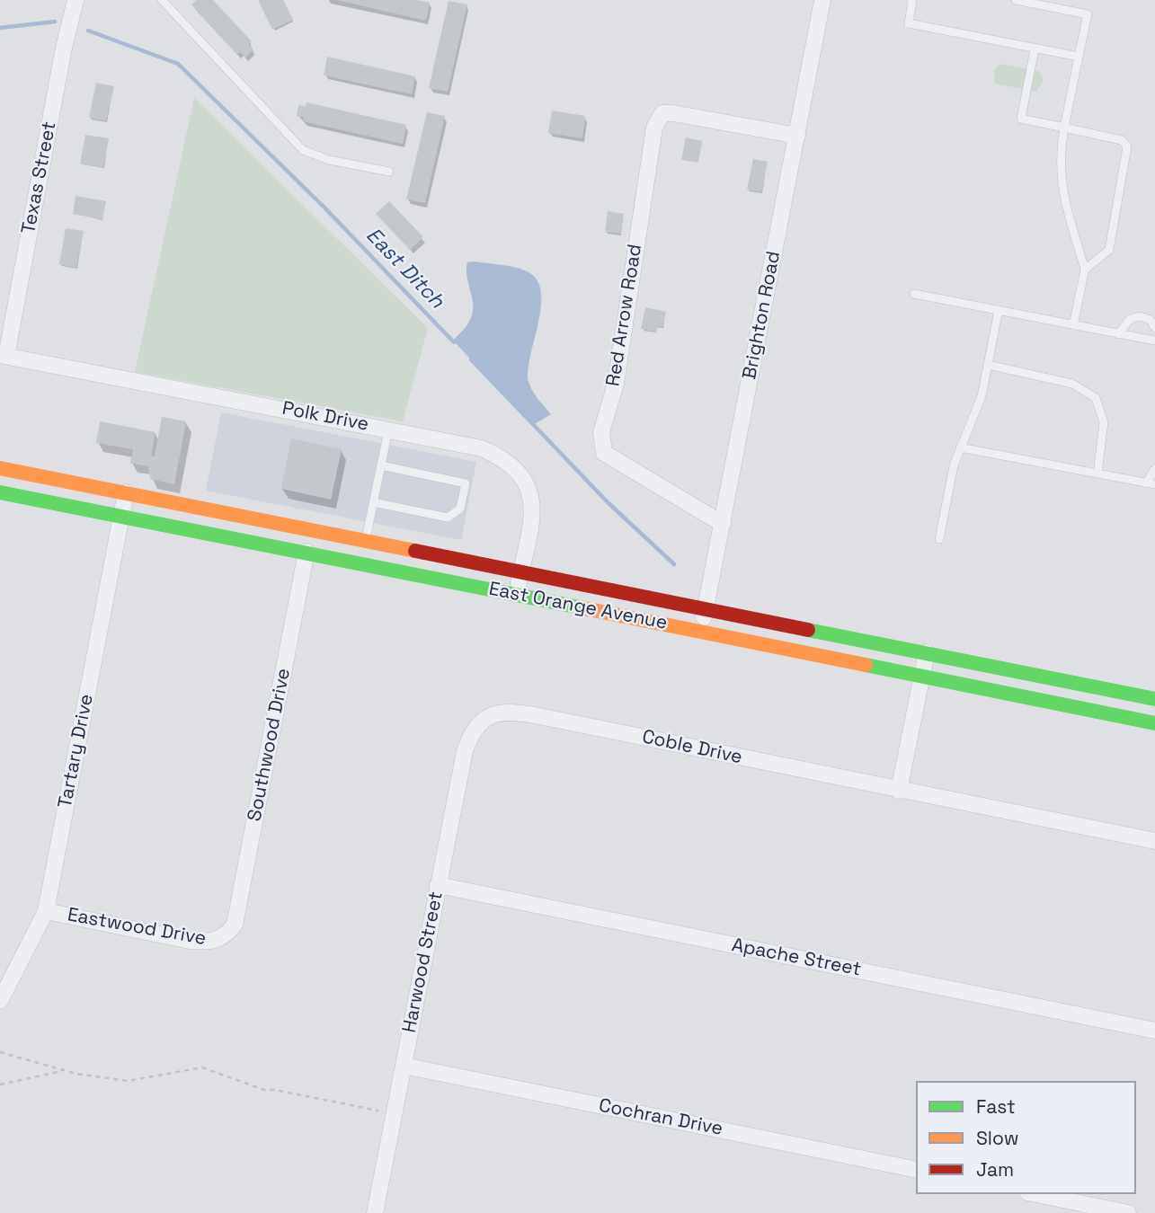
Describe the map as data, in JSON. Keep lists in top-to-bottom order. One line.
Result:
{"streets":{"street":["Texas Street","Red Arrow Road","Brighton Road","Polk Drive","East Orange Avenue","Southwood Drive","Coble Drive","Tartary Drive","Eastwood Drive","Apache Street","Harwood Street","Cochran Drive"]},"crossings":[["Texas Street","Polk Drive"],["Red Arrow Road","Brighton Road"],["Brighton Road","East Orange Avenue"],["Polk Drive","East Orange Avenue"],["East Orange Avenue","Southwood Drive"],["East Orange Avenue","Tartary Drive"],["Southwood Drive","Eastwood Drive"],["Coble Drive","Harwood Street"],["Tartary Drive","Eastwood Drive"],["Apache Street","Harwood Street"],["Harwood Street","Cochran Drive"]],"water":["East Ditch"],"legend":["Fast","Slow","Jam"]}
